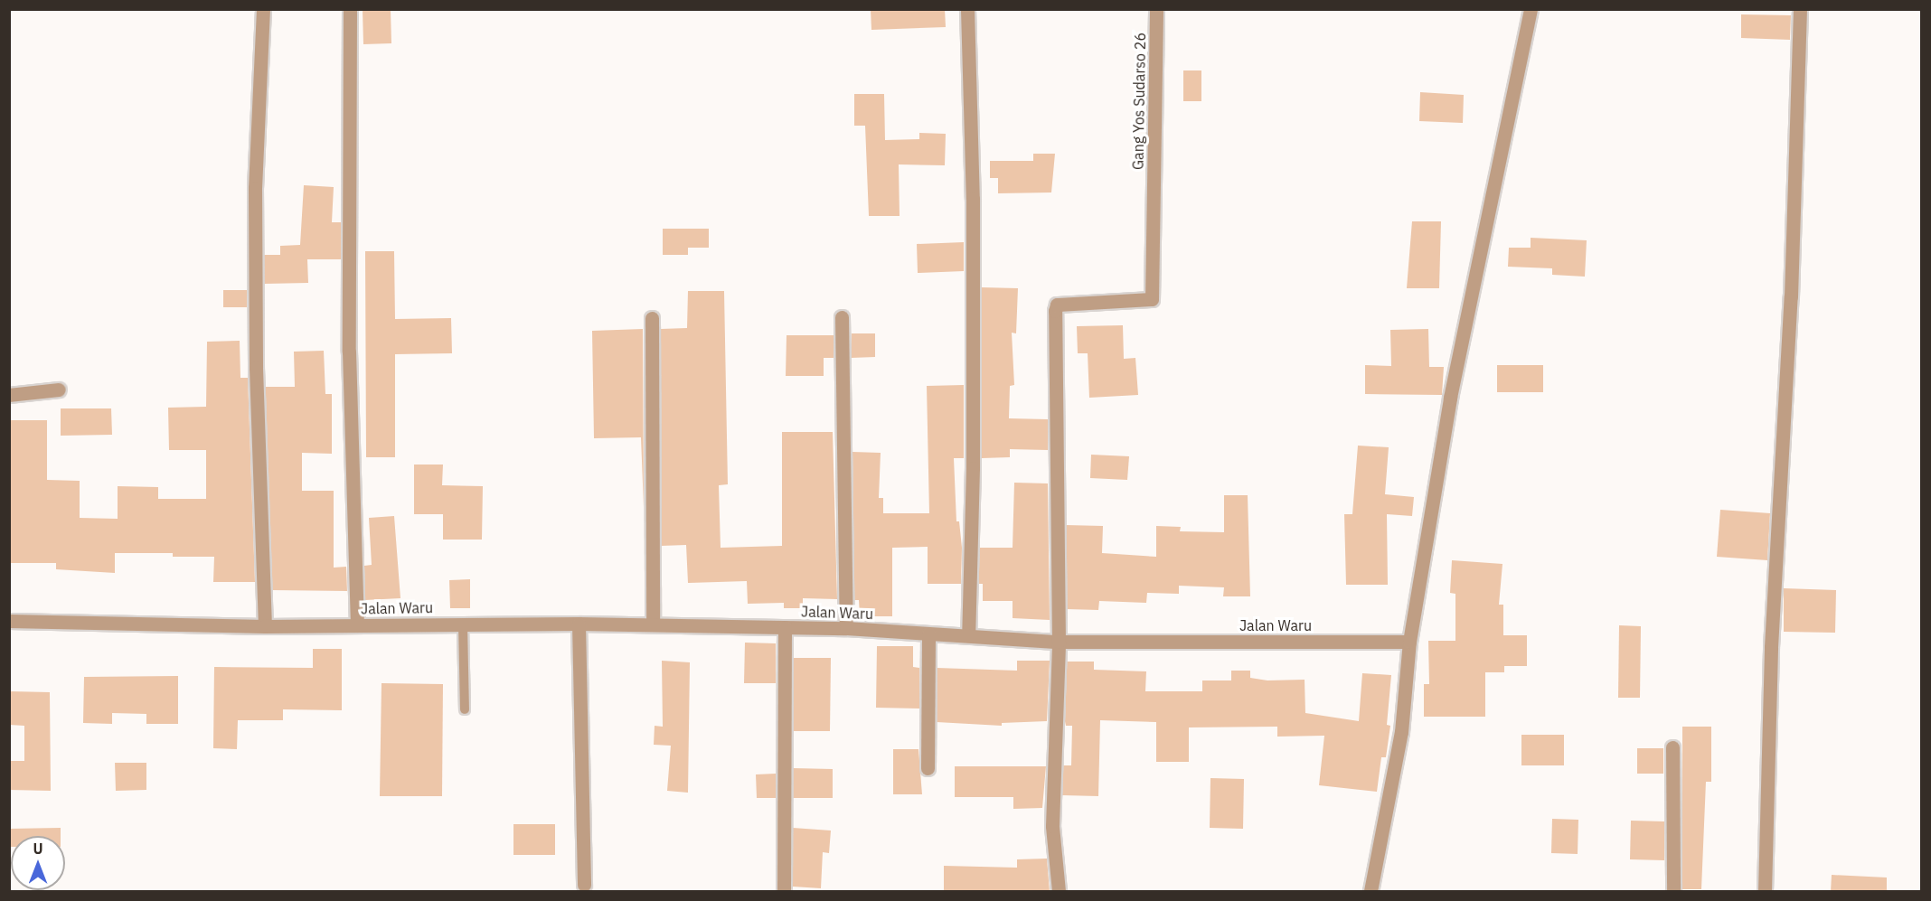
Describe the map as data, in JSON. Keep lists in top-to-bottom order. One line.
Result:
{"streets":{"street":["Gang Yos Sudarso 26","Jalan Waru"]},"crossings":[["Gang Yos Sudarso 26","Jalan Waru"]],"north":"top"}
